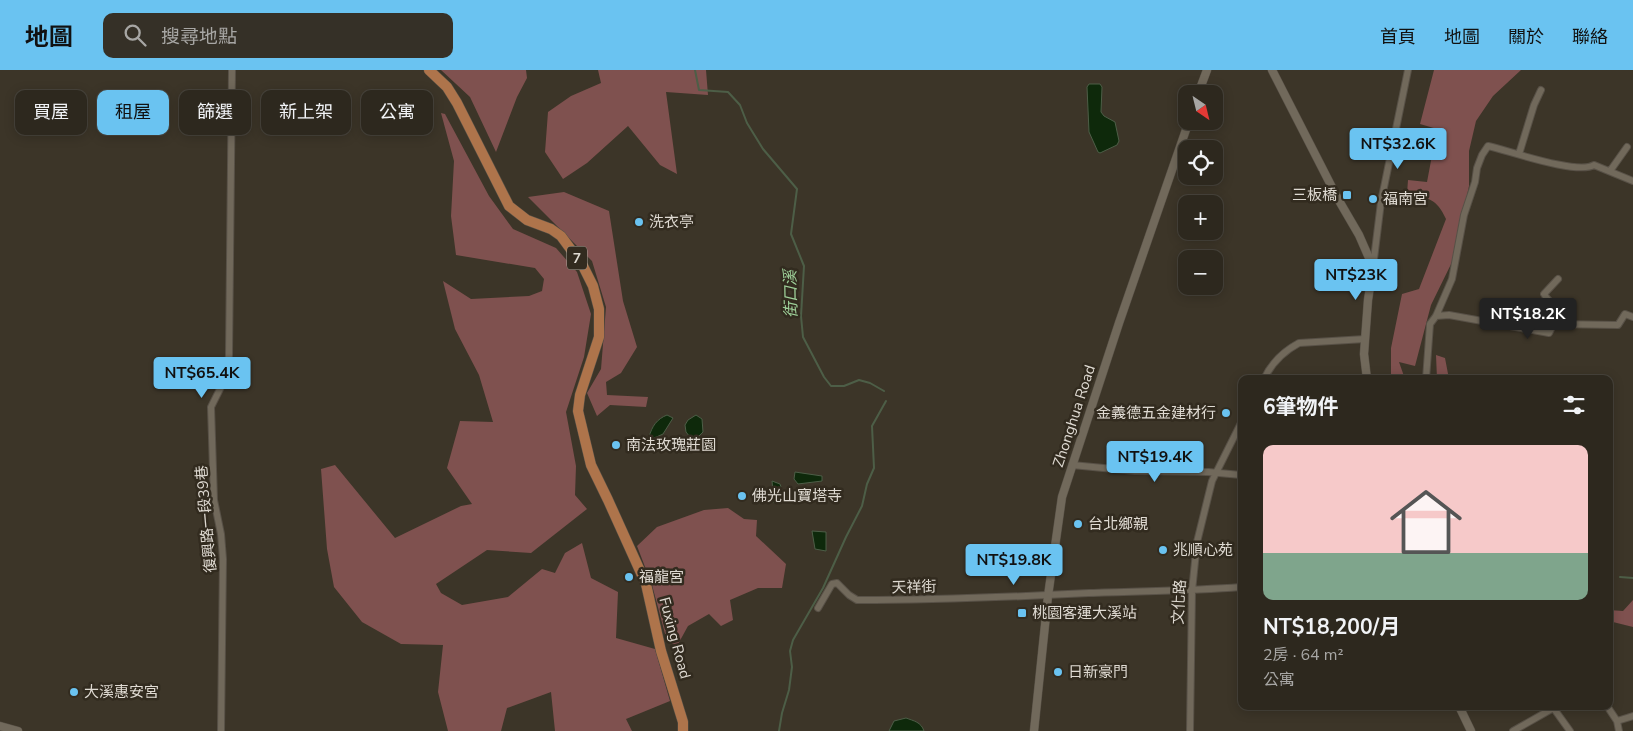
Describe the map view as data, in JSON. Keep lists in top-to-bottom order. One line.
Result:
{"streets":{"main road":["7","Fuxing Road"],"street":["Zhonghua Road","復興路一段39巷","天祥街","文化路"]},"crossings":[["Zhonghua Road","天祥街"],["天祥街","文化路"]],"water":["街口溪"],"places":{"transit":["三板橋","桃園客運大溪站"],"other":["福南宮","洗衣亭","金義德五金建材行","南法玫瑰莊園","佛光山寶塔寺","台北鄉親","兆順心苑","福龍宮","日新豪門","大溪惠安宮"]},"north":"bottom right","page":{"header":"地圖","search":"搜尋地點","nav":["首頁","地圖","關於","聯絡"],"map_buttons":["+","−"],"chip":["買屋","租屋","篩選","新上架","公寓"],"price":["NT$32.6K","NT$23K","NT$18.2K","NT$65.4K","NT$19.4K","NT$19.8K"],"heading":"6筆物件","list":[{"name":"NT$18,200/月","note":"2房 · 64 m² · 公寓"}]}}
